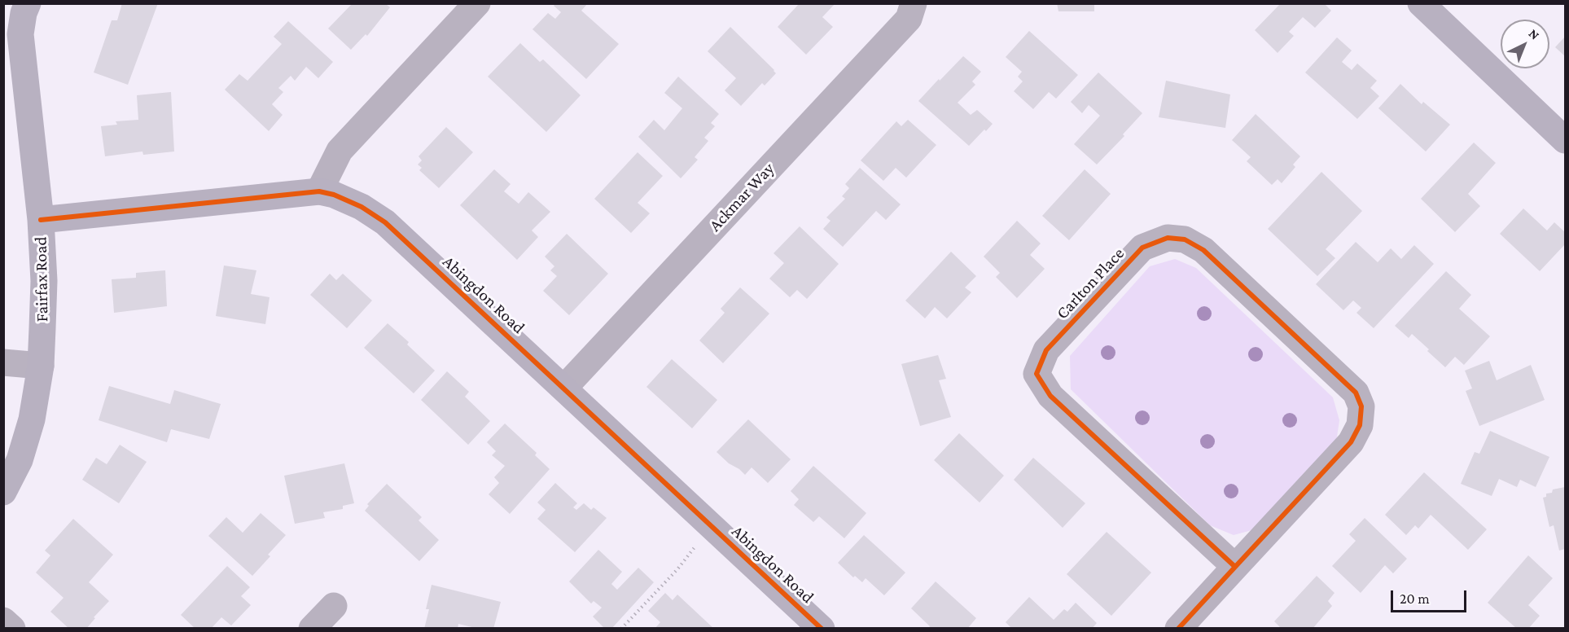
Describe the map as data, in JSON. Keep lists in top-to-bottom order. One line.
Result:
{"streets":{"street":["Ackmar Way","Fairfax Road","Carlton Place","Abingdon Road"]},"crossings":[["Ackmar Way","Abingdon Road"],["Fairfax Road","Abingdon Road"]],"scale_bar":"20 m","north":"top right"}
